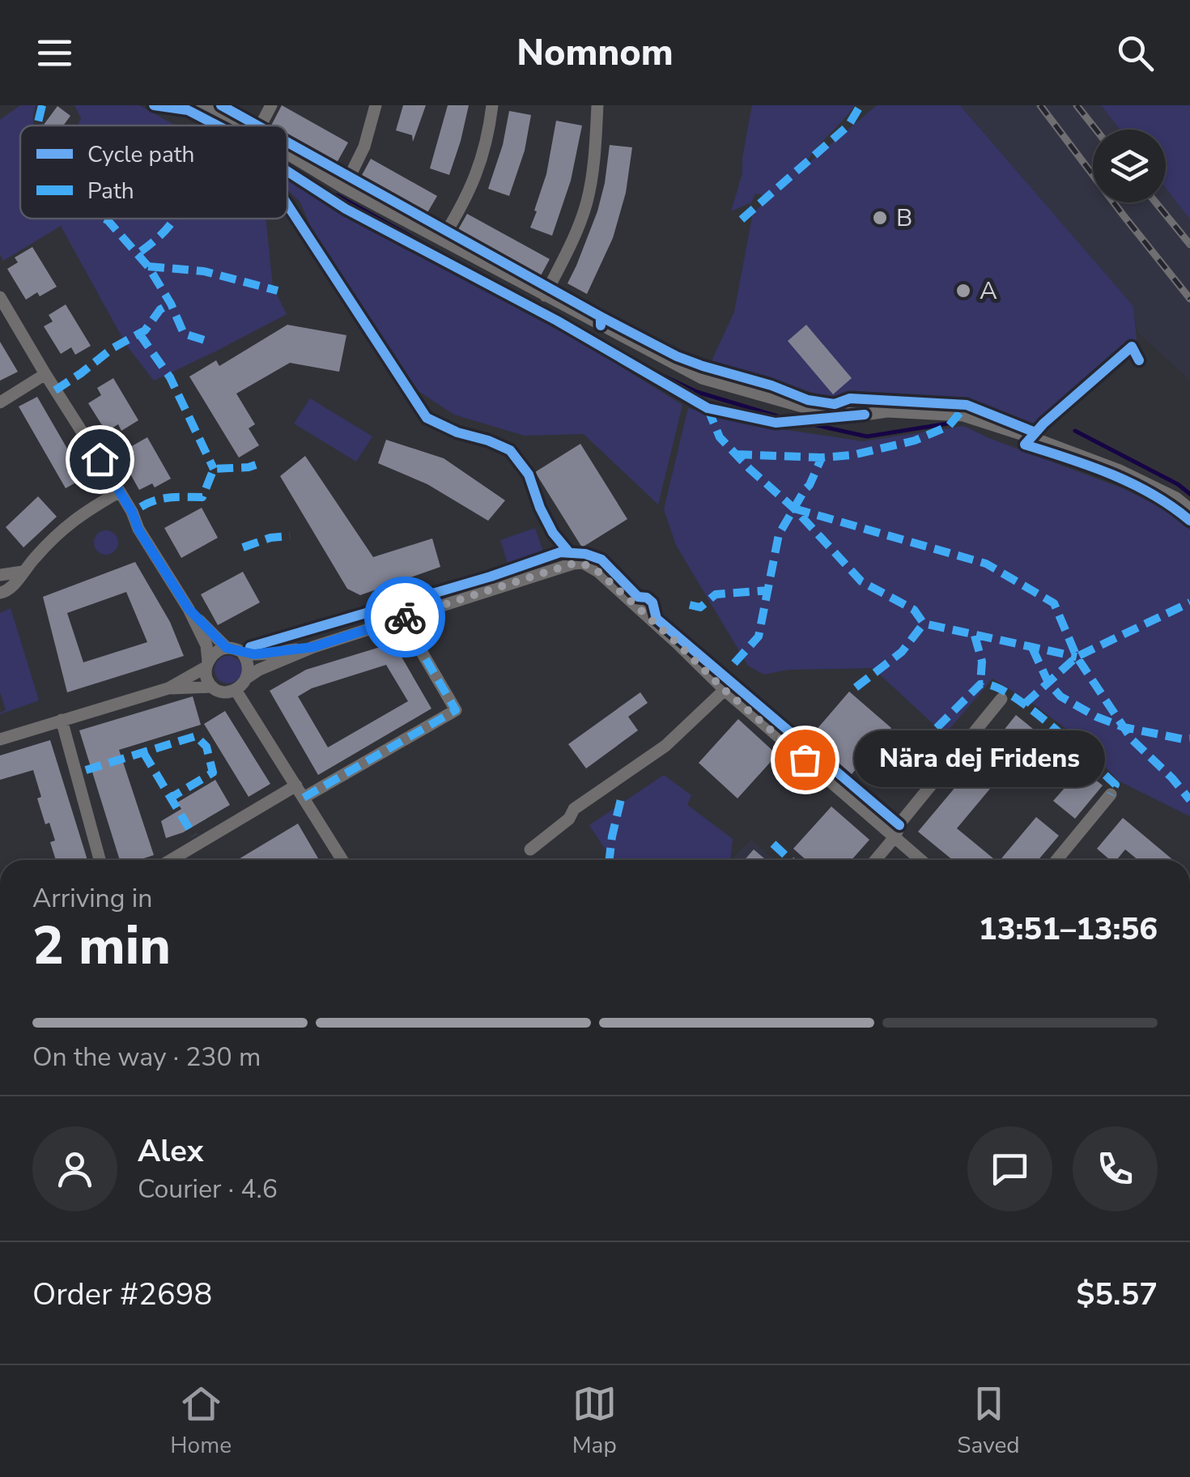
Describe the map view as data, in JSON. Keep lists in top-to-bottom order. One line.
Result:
{"places":["B","A","Nära dej Fridens"],"legend":["Cycle path","Path"],"page":{"header":"Nomnom","bubble":"Nära dej Fridens","heading":["2 min","Arriving in","13:51–13:56"],"panel":["Alex","Courier · 4.6","Order #2698","$5.57"],"bar":"On the way · 230 m","tabs":["Home","Map","Saved"]}}
